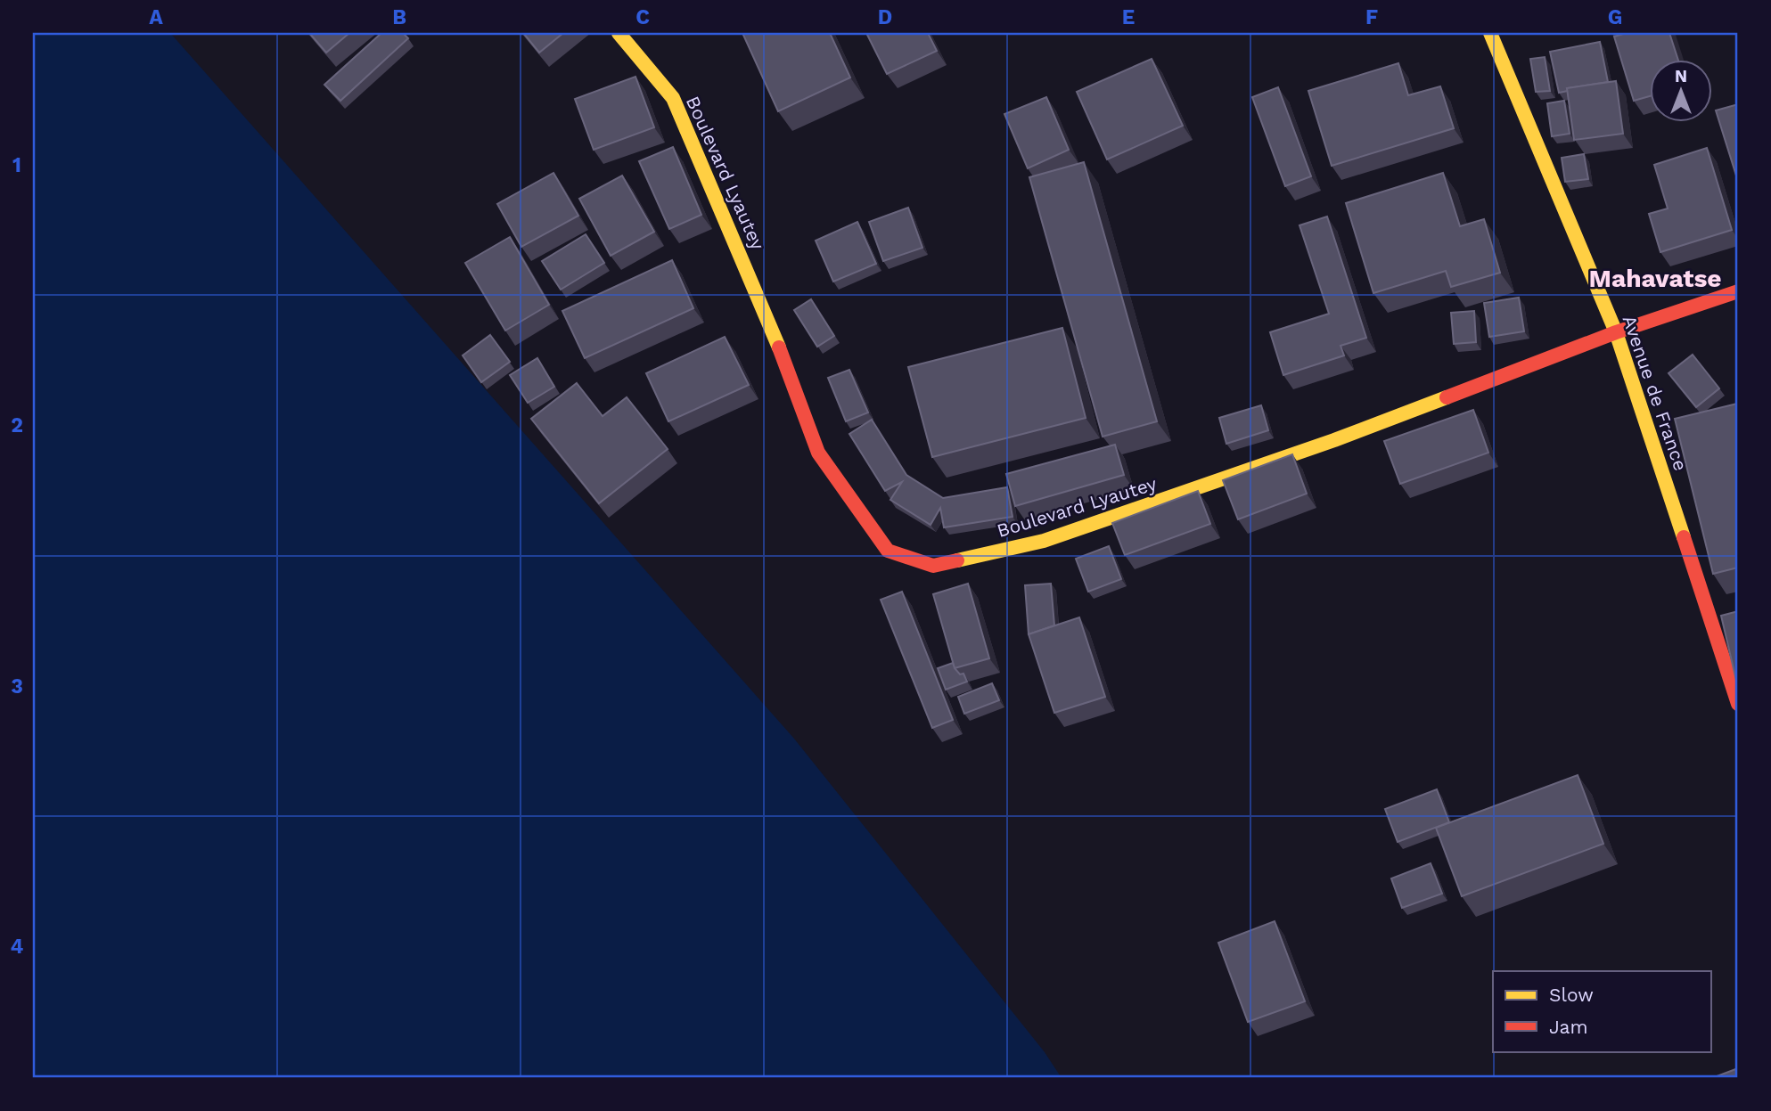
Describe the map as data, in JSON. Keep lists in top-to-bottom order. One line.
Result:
{"streets":{"street":["Boulevard Lyautey","Avenue de France"]},"crossings":[["Boulevard Lyautey","Avenue de France"]],"districts":["Mahavatse"],"legend":["Slow","Jam"],"north":"top","grid":{"columns":["A","B","C","D","E","F","G"],"rows":["1","2","3","4"]}}
